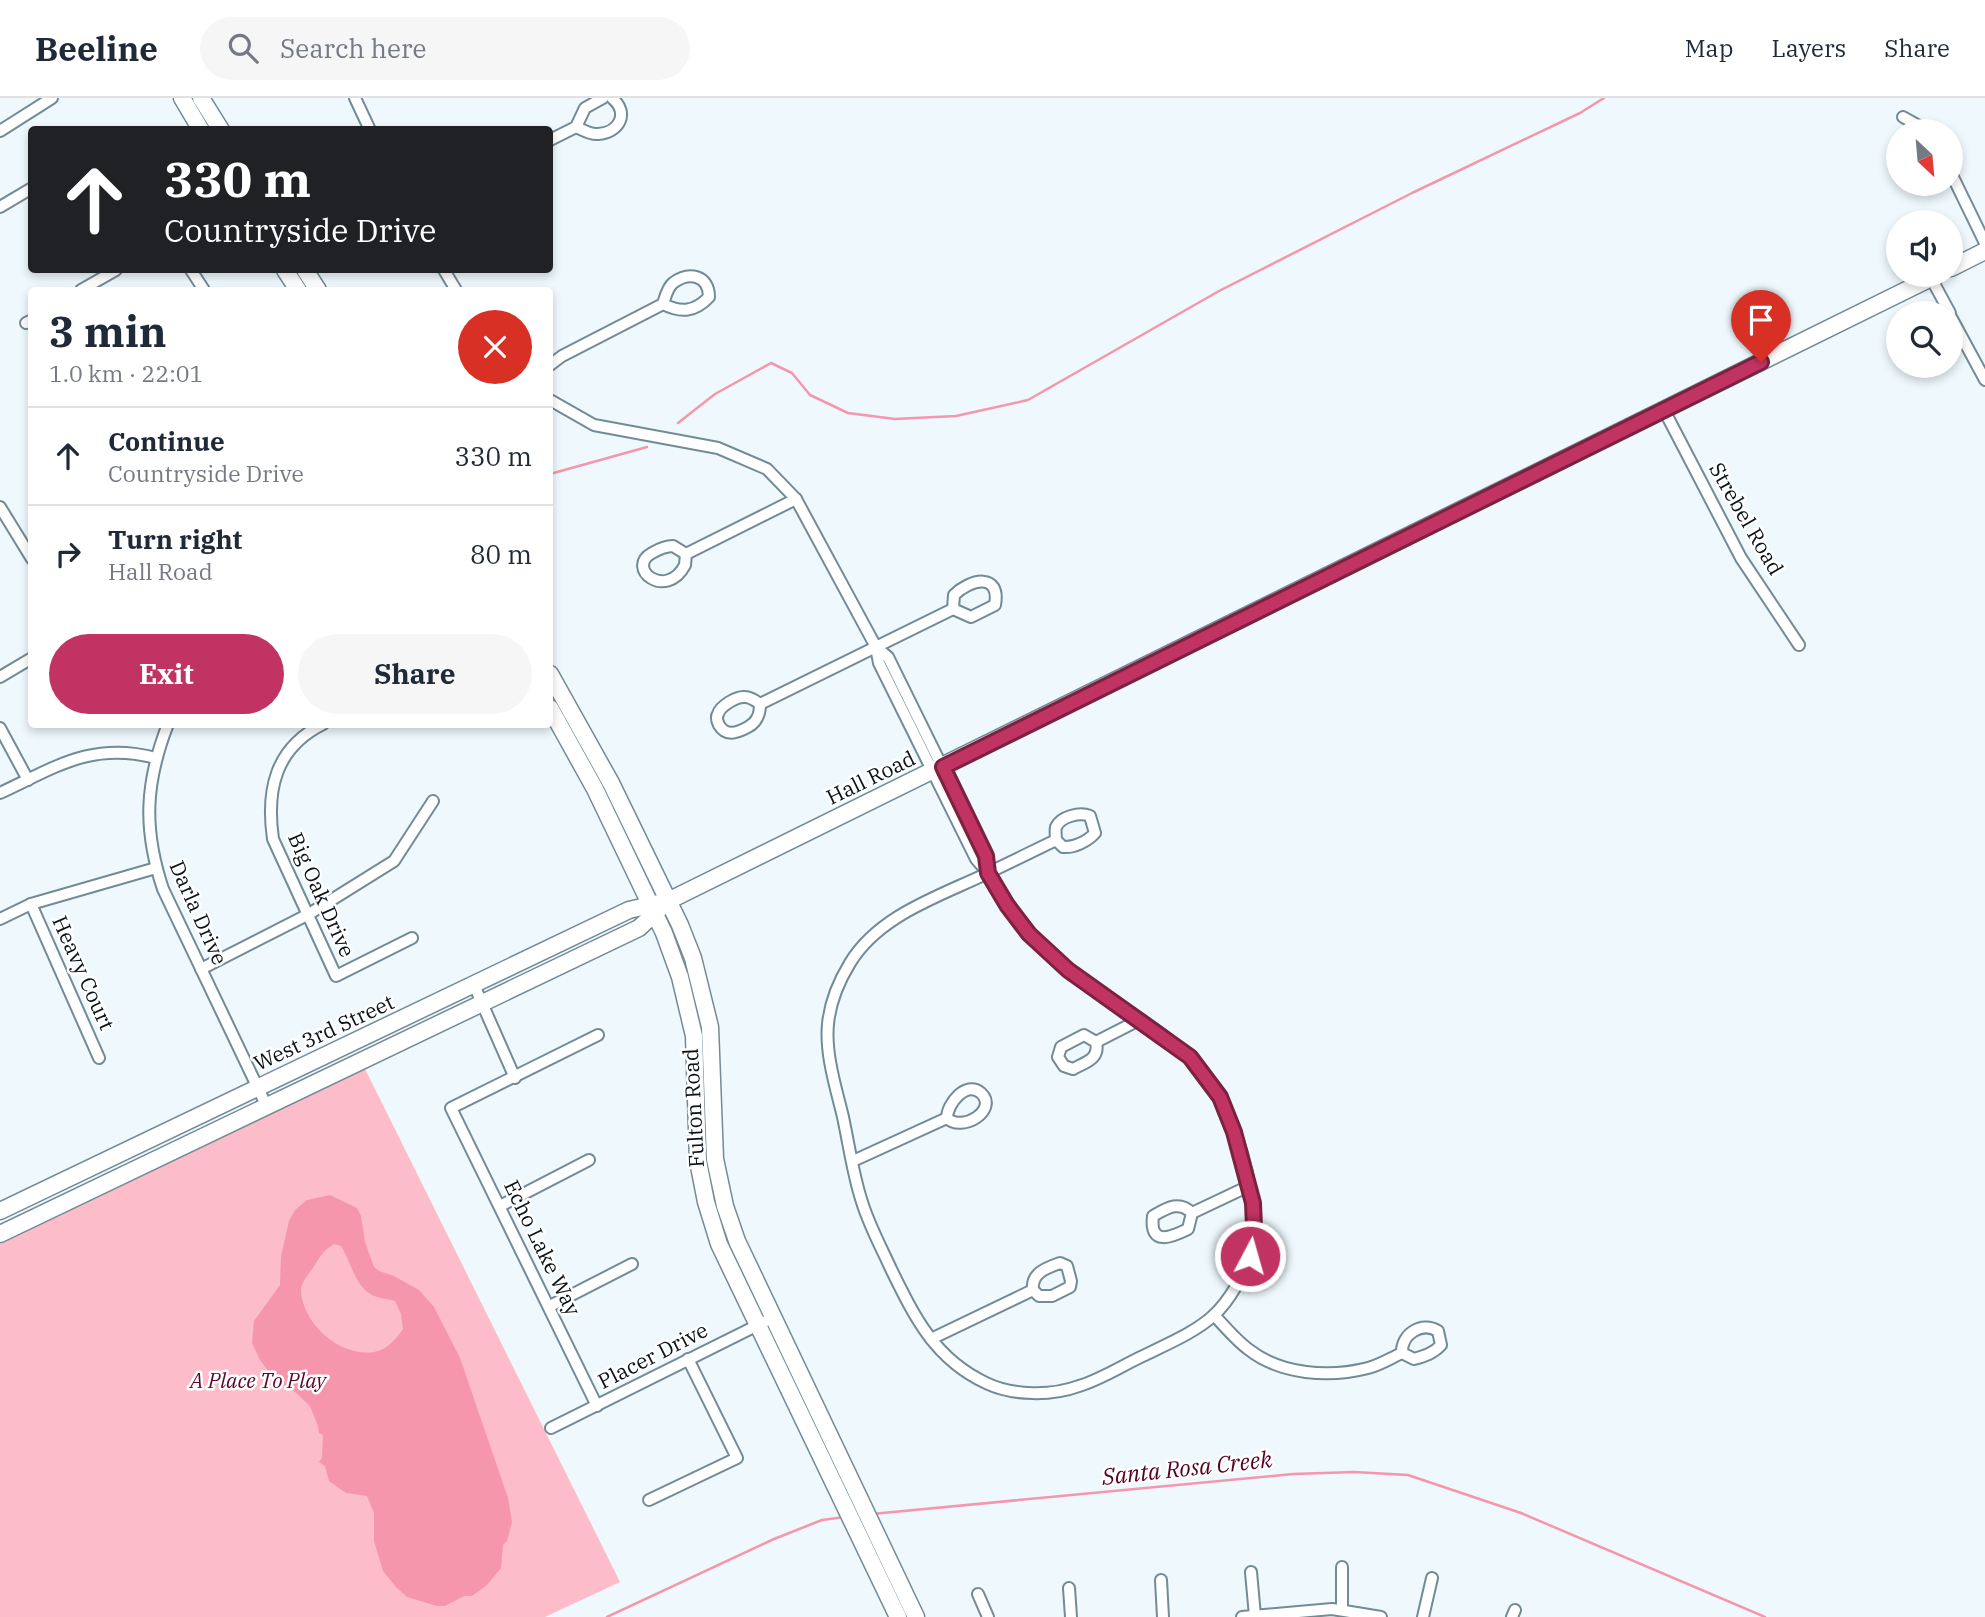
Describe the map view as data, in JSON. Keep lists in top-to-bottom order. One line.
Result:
{"streets":{"main road":["Hall Road","West 3rd Street","Fulton Road"],"street":["Strebel Road","Big Oak Drive","Darla Drive","Heavy Court","Echo Lake Way","Placer Drive"]},"crossings":[["Strebel Road","Hall Road"],["Hall Road","West 3rd Street"],["Hall Road","Fulton Road"],["Darla Drive","West 3rd Street"],["West 3rd Street","Fulton Road"],["Fulton Road","Placer Drive"],["Echo Lake Way","Placer Drive"]],"water":["Santa Rosa Creek"],"parks":["A Place To Play"],"north":"bottom right","page":{"header":"Beeline","search":"Search here","nav":["Map","Layers","Share"],"turn":["330 m","Countryside Drive"],"heading":["3 min","1.0 km · 22:01"],"list":[{"name":"Continue","note":"Countryside Drive","value":"330 m"},{"name":"Turn right","note":"Hall Road","value":"80 m"}],"buttons":["Exit","Share"]}}
